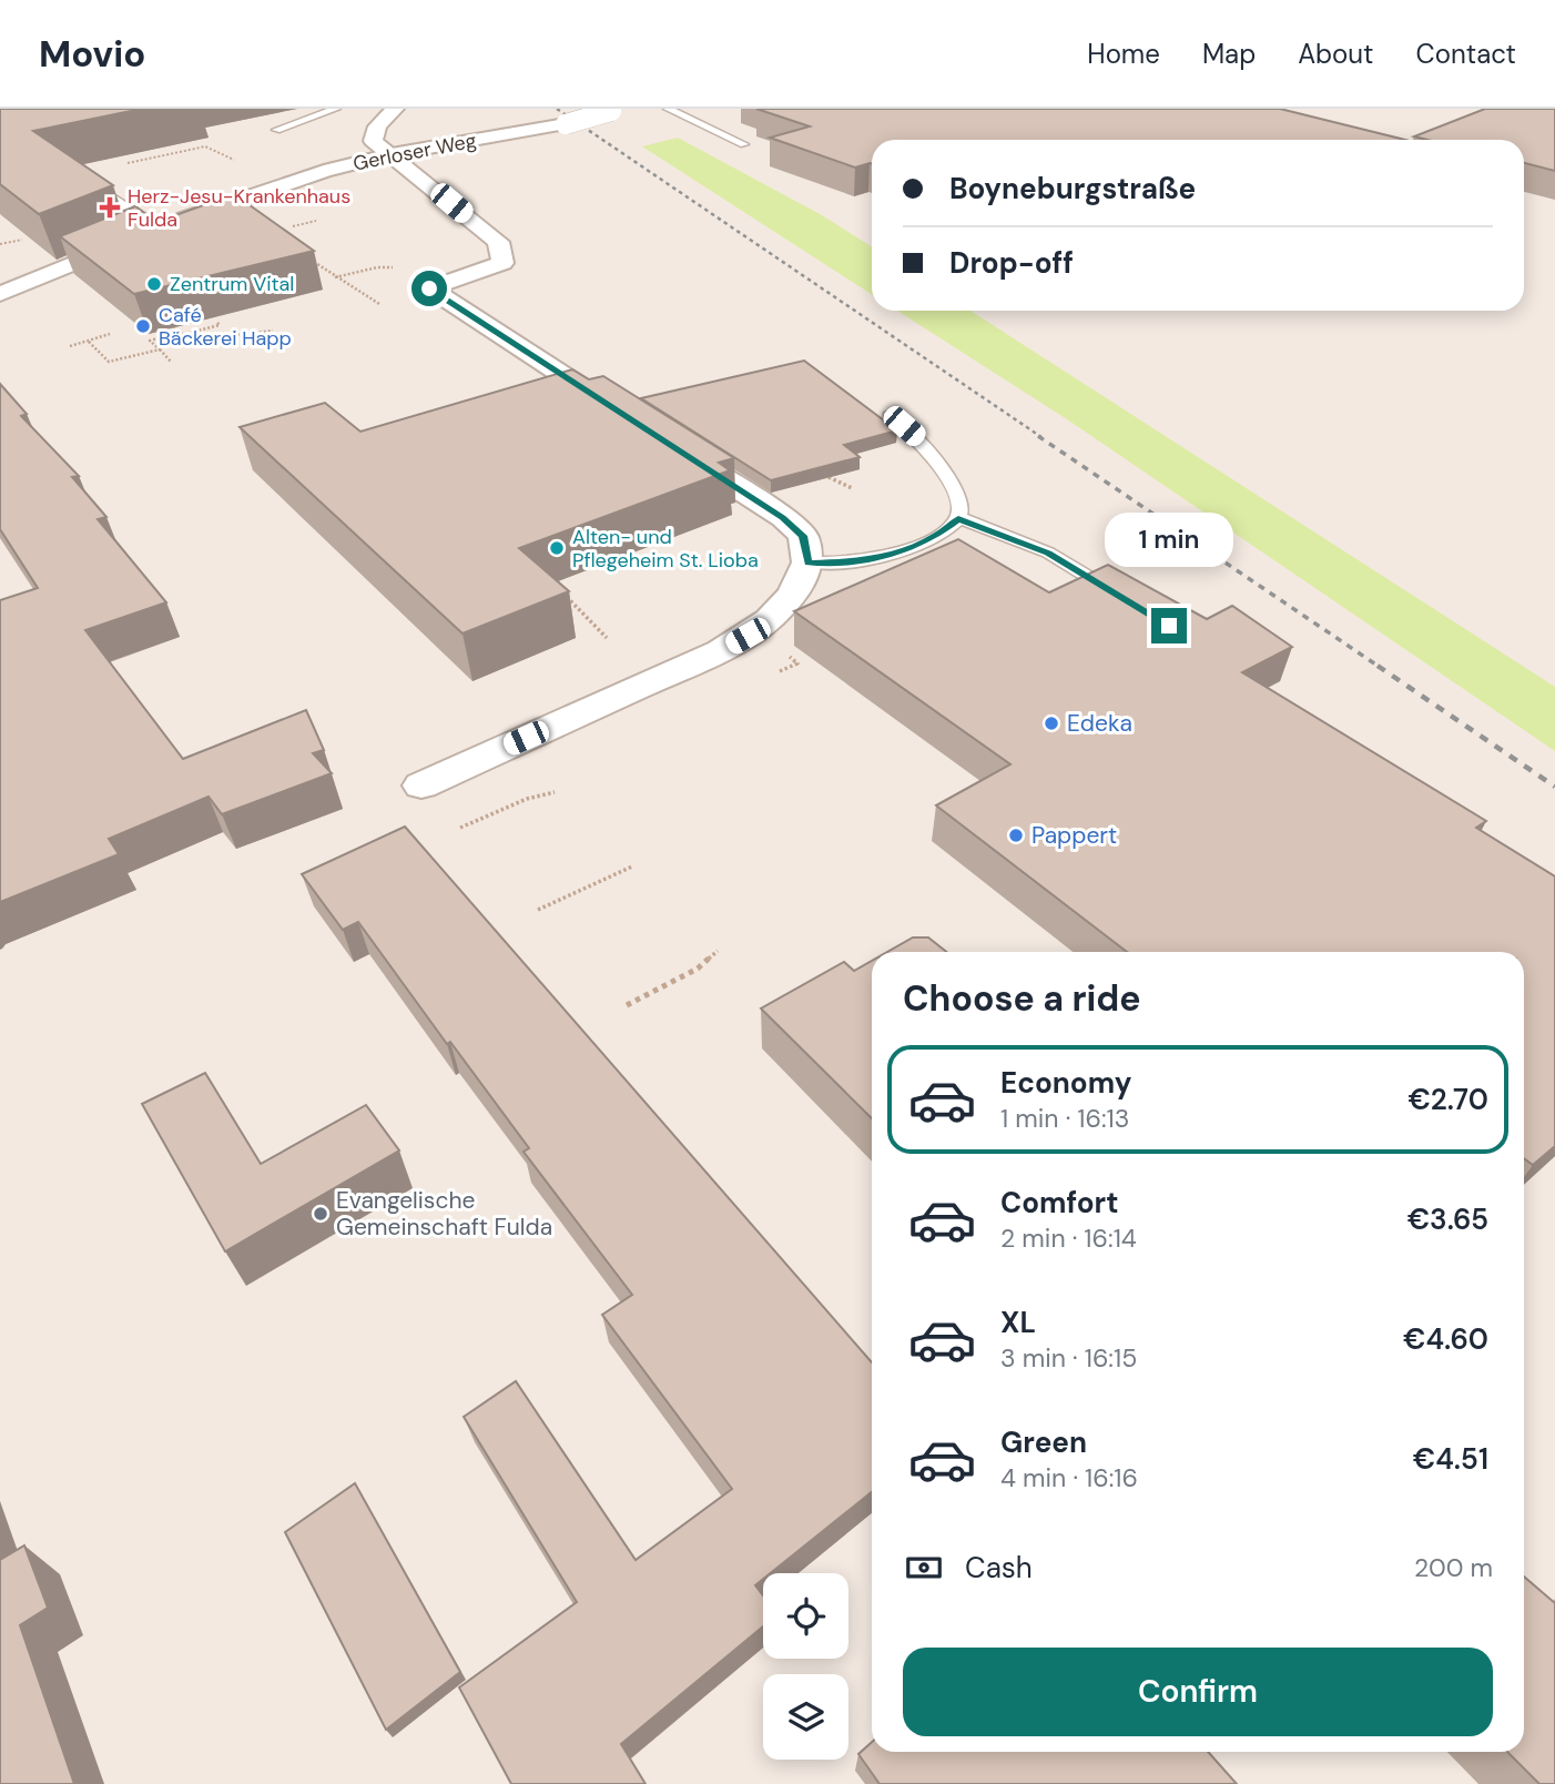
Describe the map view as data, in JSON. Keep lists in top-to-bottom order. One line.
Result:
{"streets":{"street":["Gerloser Weg"]},"places":{"health":["Herz-Jesu-Krankenhaus Fulda"],"other":["Zentrum Vital","Café Bäckerei Happ","Alten- und Pflegeheim St. Lioba","Edeka","Pappert","Evangelische Gemeinschaft Fulda"]},"page":{"header":"Movio","nav":["Home","Map","About","Contact"],"banner":["Boyneburgstraße","Drop-off"],"bubble":"1 min","heading":"Choose a ride","list":[{"name":"Economy","note":"1 min · 16:13","value":"€2.70"},{"name":"Comfort","note":"2 min · 16:14","value":"€3.65"},{"name":"XL","note":"3 min · 16:15","value":"€4.60"},{"name":"Green","note":"4 min · 16:16","value":"€4.51"}],"pay":["Cash","200 m"],"buttons":"Confirm"}}
